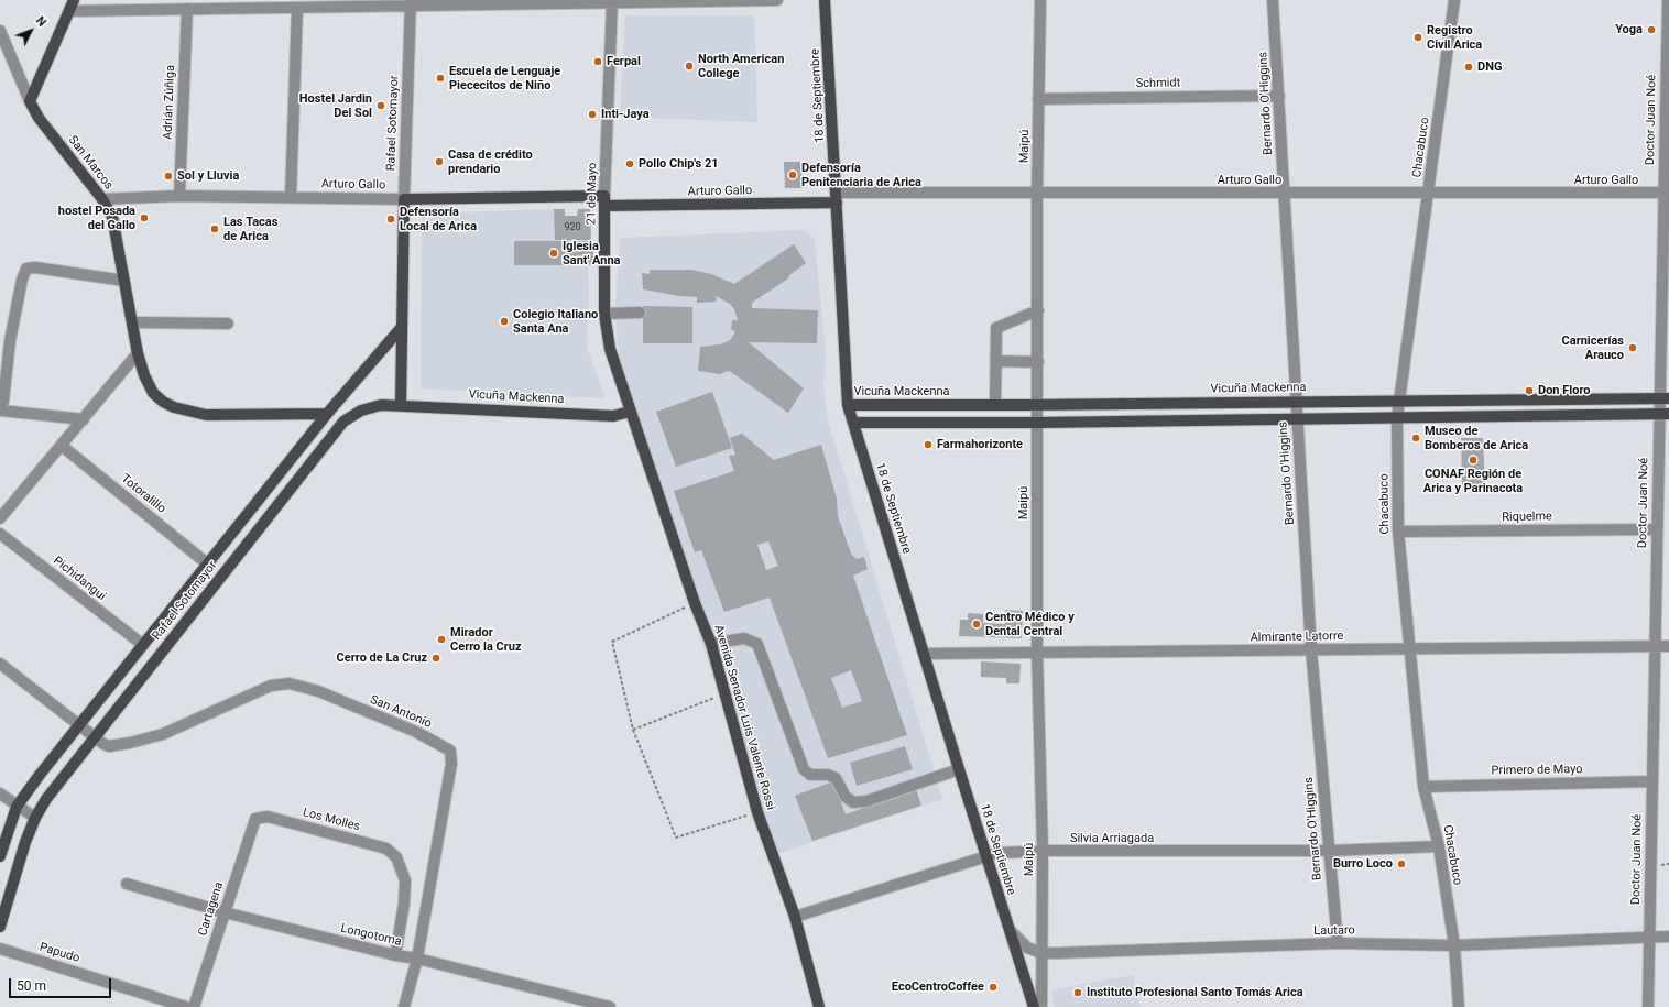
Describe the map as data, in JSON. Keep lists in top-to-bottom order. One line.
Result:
{"streets":{"main road":["18 de Septiembre","Rafael Sotomayor","San Marcos","Arturo Gallo","21 de Mayo","Vicuña Mackenna","Avenida Senador Luis Valente Rossi"],"street":["Schmidt","Adrián Zúñiga","Bernardo O'Higgins","Doctor Juan Noé","Maipú","Chacabuco","Totoralillo","Riquelme","Pichidangui","Almirante Latorre","San Antonio","Primero de Mayo","Los Molles","Silvia Arriagada","Cartagena","Lautaro","Longotoma","Papudo"]},"crossings":[["Schmidt","Bernardo O'Higgins"],["Schmidt","Maipú"],["18 de Septiembre","Arturo Gallo"],["18 de Septiembre","Vicuña Mackenna"],["18 de Septiembre","Almirante Latorre"],["18 de Septiembre","Silvia Arriagada"],["18 de Septiembre","Lautaro"],["Adrián Zúñiga","Arturo Gallo"],["Bernardo O'Higgins","Arturo Gallo"],["Bernardo O'Higgins","Vicuña Mackenna"],["Bernardo O'Higgins","Almirante Latorre"],["Bernardo O'Higgins","Silvia Arriagada"],["Bernardo O'Higgins","Lautaro"],["Doctor Juan Noé","Arturo Gallo"],["Doctor Juan Noé","Vicuña Mackenna"],["Doctor Juan Noé","Riquelme"],["Doctor Juan Noé","Almirante Latorre"],["Doctor Juan Noé","Primero de Mayo"],["Doctor Juan Noé","Lautaro"],["Rafael Sotomayor","San Marcos"],["Rafael Sotomayor","Arturo Gallo"],["Rafael Sotomayor","Vicuña Mackenna"],["Rafael Sotomayor","Totoralillo"],["Rafael Sotomayor","Pichidangui"],["Rafael Sotomayor","San Antonio"],["Maipú","Arturo Gallo"],["Maipú","Vicuña Mackenna"],["Maipú","Almirante Latorre"],["Maipú","Silvia Arriagada"],["Maipú","Lautaro"],["Chacabuco","Arturo Gallo"],["Chacabuco","Vicuña Mackenna"],["Chacabuco","Riquelme"],["Chacabuco","Almirante Latorre"],["Chacabuco","Primero de Mayo"],["Chacabuco","Silvia Arriagada"],["Chacabuco","Lautaro"],["San Marcos","Arturo Gallo"],["Arturo Gallo","21 de Mayo"],["21 de Mayo","Vicuña Mackenna"],["21 de Mayo","Avenida Senador Luis Valente Rossi"],["Vicuña Mackenna","Avenida Senador Luis Valente Rossi"],["San Antonio","Longotoma"],["Avenida Senador Luis Valente Rossi","Silvia Arriagada"],["Los Molles","Cartagena"],["Los Molles","Longotoma"],["Cartagena","Longotoma"]],"places":["Yoga","Registro Civil Arica","Ferpal","North American College","DNG","Escuela de Lenguaje Piececitos de Niño","Hostel Jardin Del Sol","Inti-Jaya","Casa de crédito prendario","Pollo Chip's 21","Defensoría Penitenciaria de Arica","Sol y Lluvia","hostel Posada del Gallo","Defensoría Local de Arica","Las Tacas de Arica","Iglesia Sant' Anna","Colegio Italiano Santa Ana","Carnicerías Arauco","Don Floro","Museo de Bomberos de Arica","Farmahorizonte","CONAF Región de Arica y Parinacota","Centro Médico y Dental Central","Mirador Cerro la Cruz","Cerro de La Cruz","Burro Loco","EcoCentroCoffee","Instituto Profesional Santo Tomás Arica"],"house_numbers":["920"],"scale_bar":"50 m","north":"top right"}
